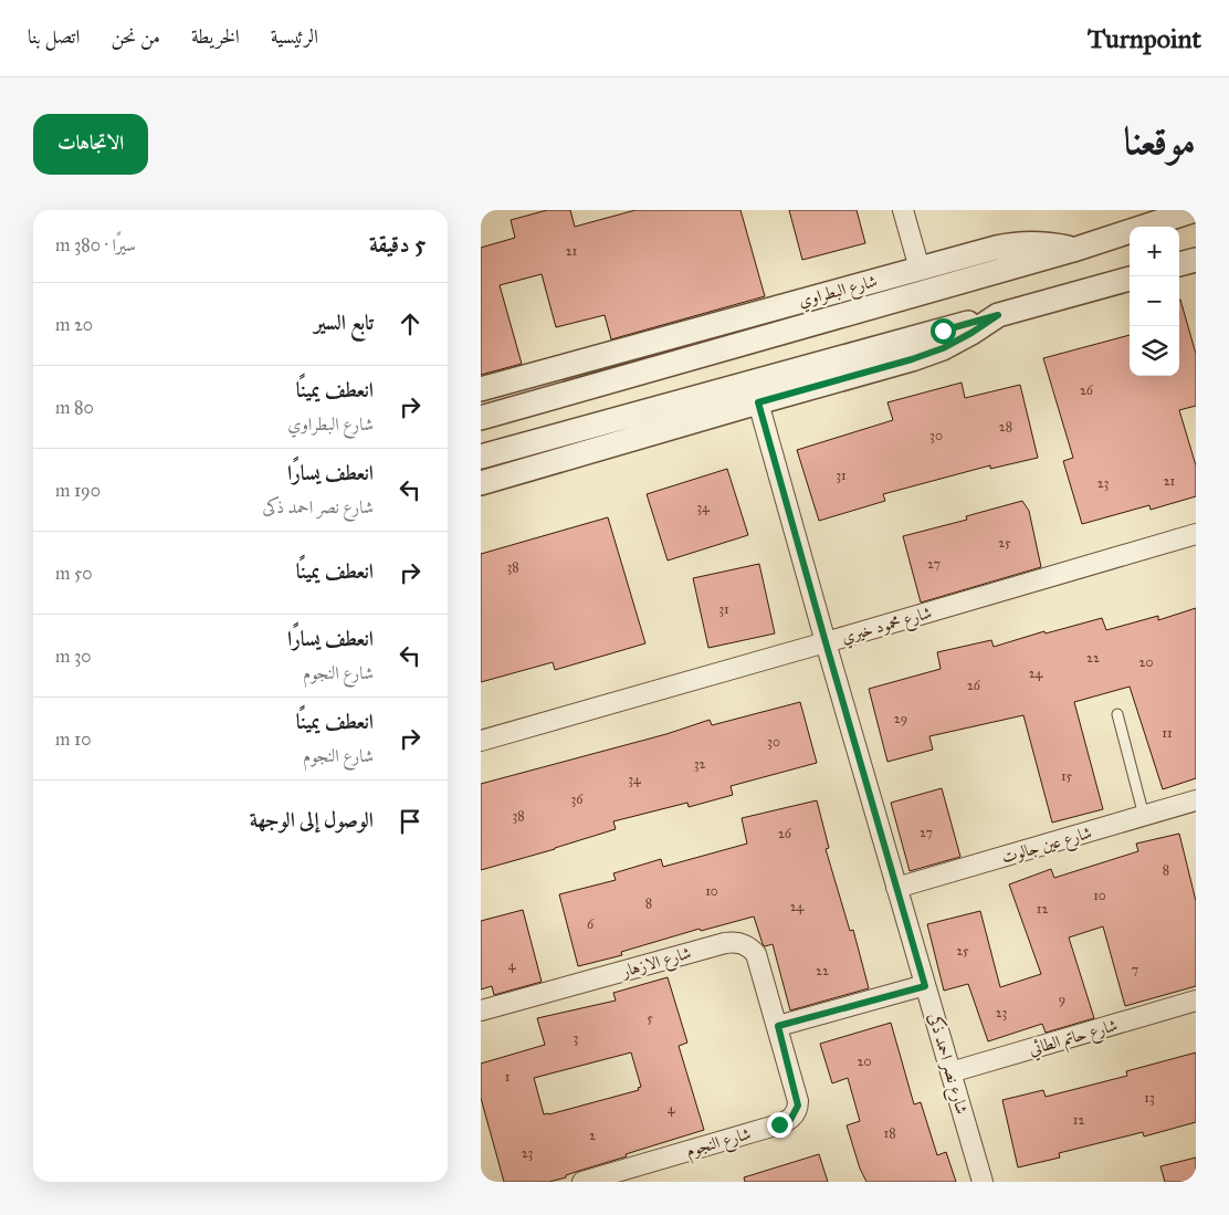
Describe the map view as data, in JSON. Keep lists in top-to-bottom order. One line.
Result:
{"streets":{"street":["شارع البطراوي","شارع محمود خيري","شارع عين جالوت","شارع الازهار","شارع حاتم الطائي","شارع نصر احمد ذكى","شارع النجوم"]},"crossings":[["شارع محمود خيري","شارع نصر احمد ذكى"],["شارع عين جالوت","شارع نصر احمد ذكى"],["شارع الازهار","شارع النجوم"],["شارع حاتم الطائي","شارع نصر احمد ذكى"]],"house_numbers":["21","26","28","30","31","21","23","34","25","27","38","31","22","20","24","26","29","11","30","32","15","34","36","38","27","26","8","10","10","8","24","12","6","25","4","7","22","9","23","5","3","20","1","13","4","12","18","2","23"],"page":{"header":"Turnpoint","nav":["الرئيسية","الخريطة","من نحن","اتصل بنا"],"title":"موقعنا","buttons":"الاتجاهات","heading":["5 دقيقة","سيرًا · 380 m"],"map_buttons":["+","−"],"list":[["تابع السير","20 m"],["انعطف يمينًا","شارع البطراوي","80 m"],["انعطف يسارًا","شارع نصر احمد ذكى","190 m"],["انعطف يمينًا","50 m"],["انعطف يسارًا","شارع النجوم","30 m"],["انعطف يمينًا","شارع النجوم","10 m"],"الوصول إلى الوجهة"]}}
